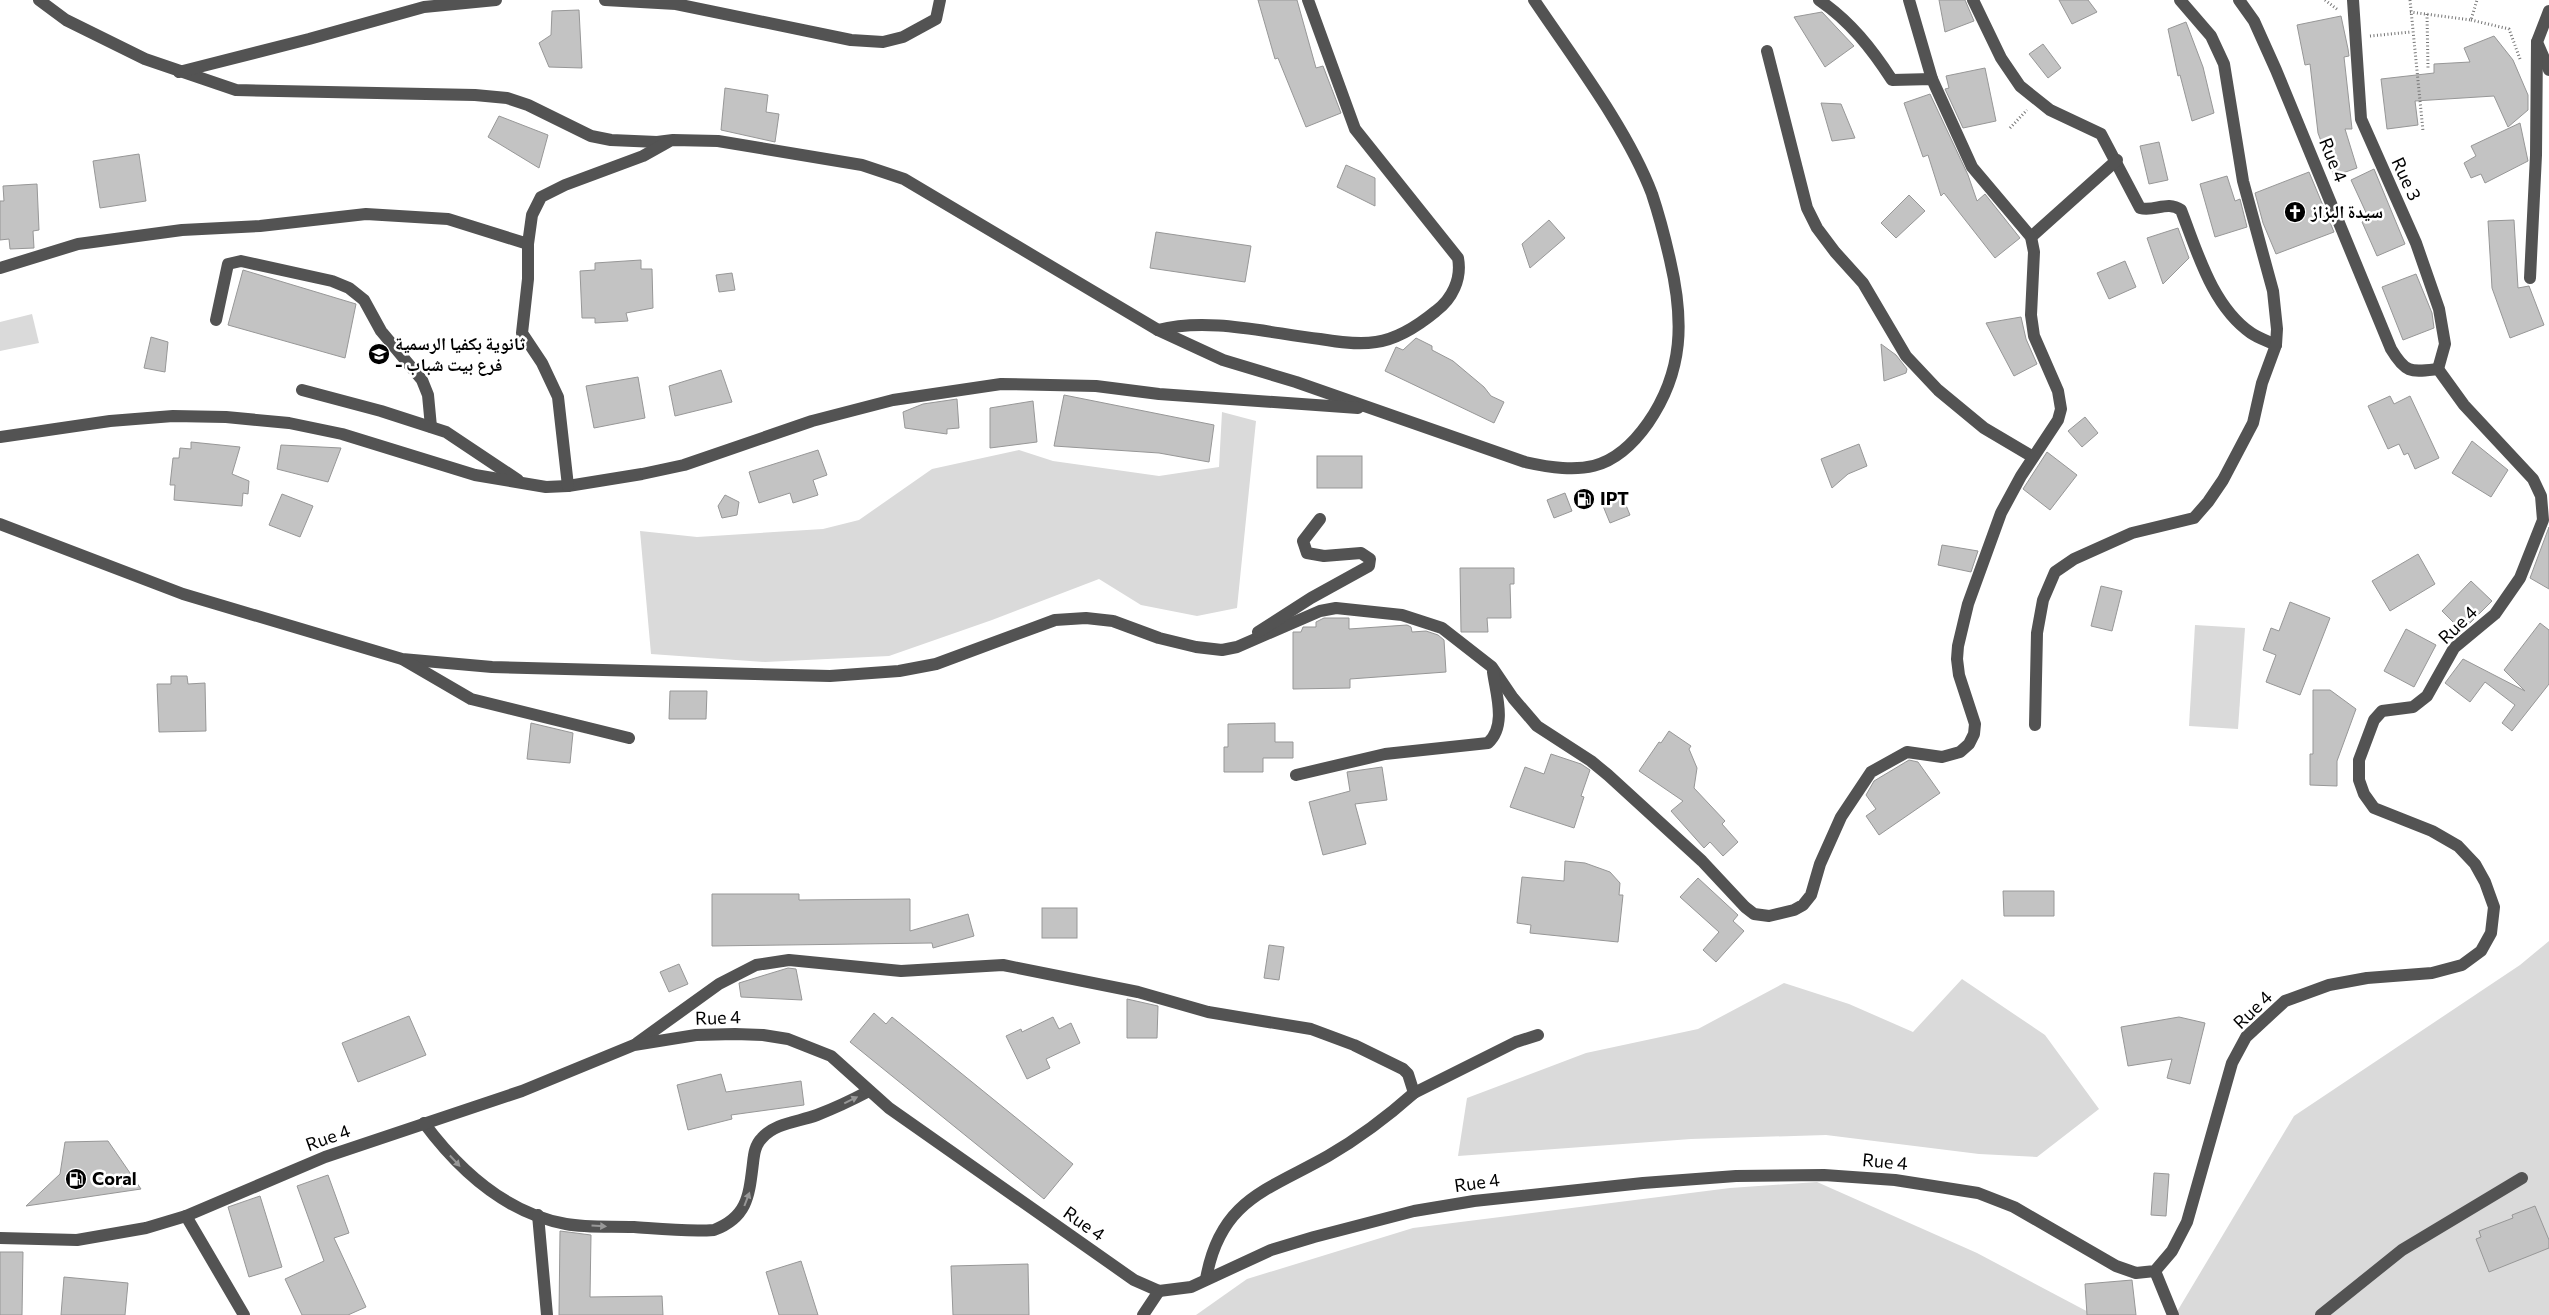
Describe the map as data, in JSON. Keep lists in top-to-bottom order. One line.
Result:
{"streets":{"street":["Rue 4","Rue 3"]},"crossings":[["Rue 4","Rue 3"]],"places":{"church":["سيدة البزاز"],"school or university":["ثانوية بكفيا الرسمية - فرع بيت شباب"],"fuel station":["IPT","Coral"]}}
